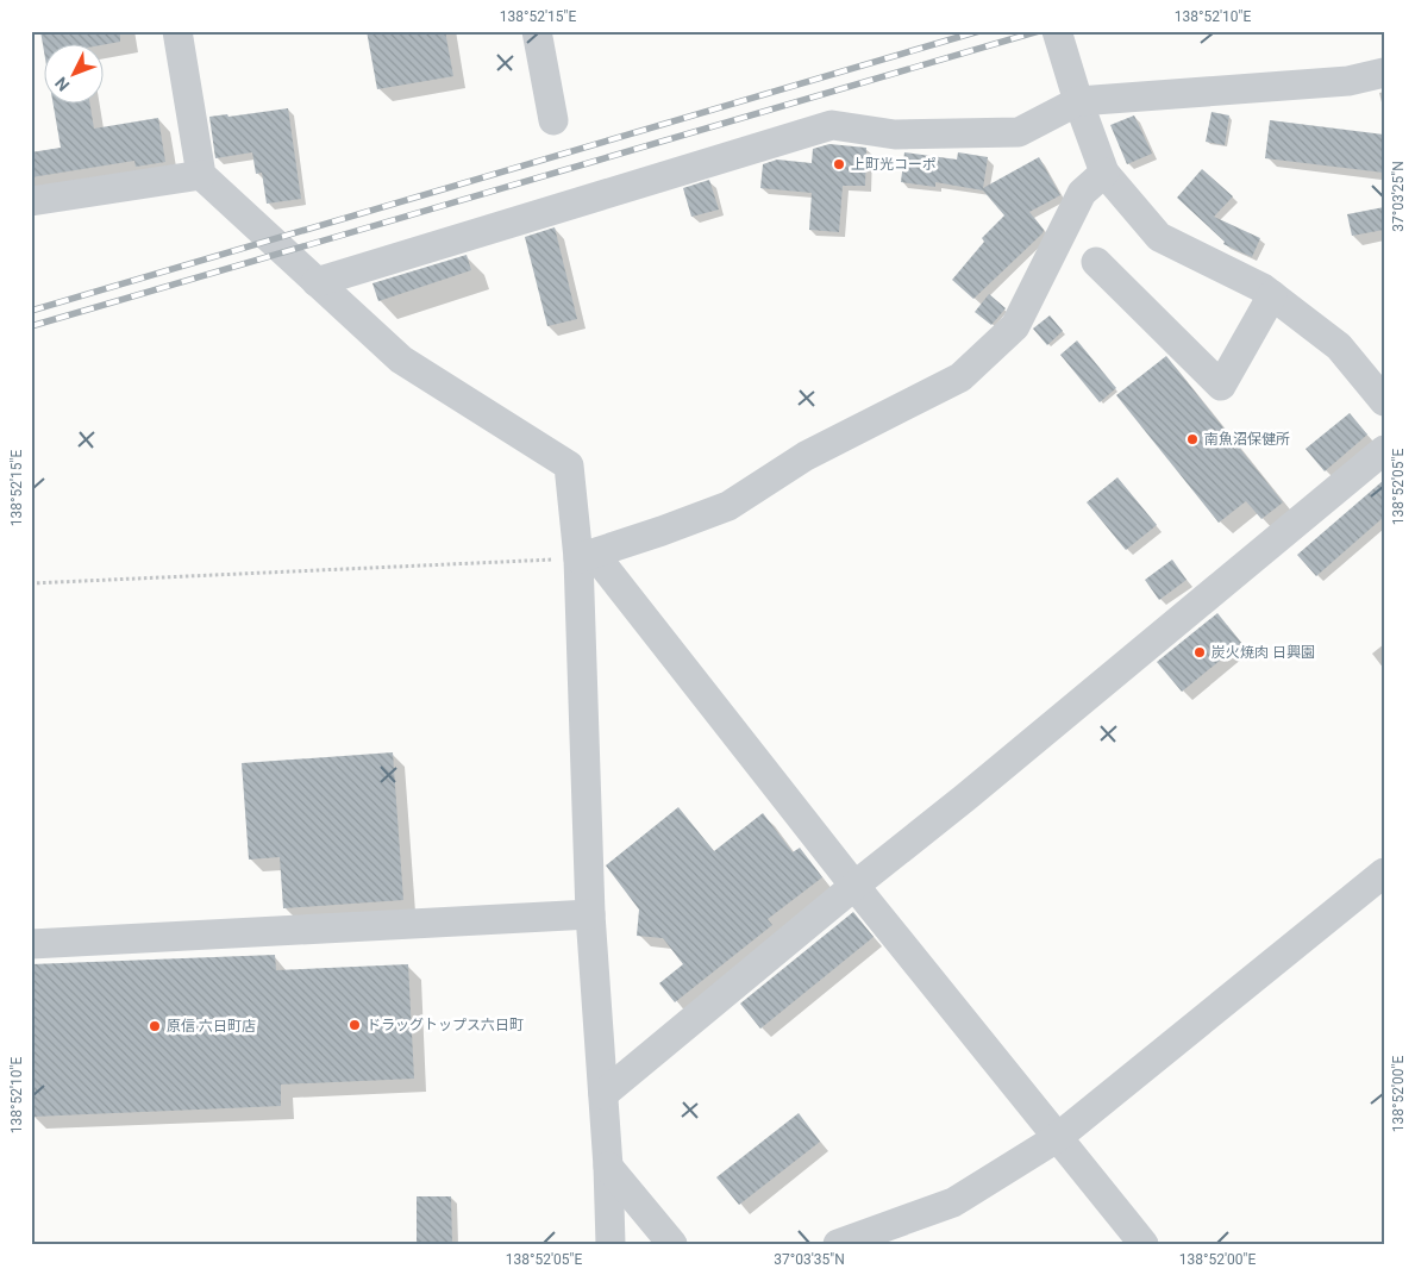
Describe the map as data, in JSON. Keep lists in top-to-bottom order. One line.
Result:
{"places":["上町光コーポ","南魚沼保健所","炭火焼肉 日興園","ドラッグトップス六日町","原信 六日町店"],"north":"bottom left","coordinates":["138°52'15\"E","138°52'10\"E","37°03'25\"N","138°52'05\"E","138°52'00\"E","37°03'35\"N"]}
